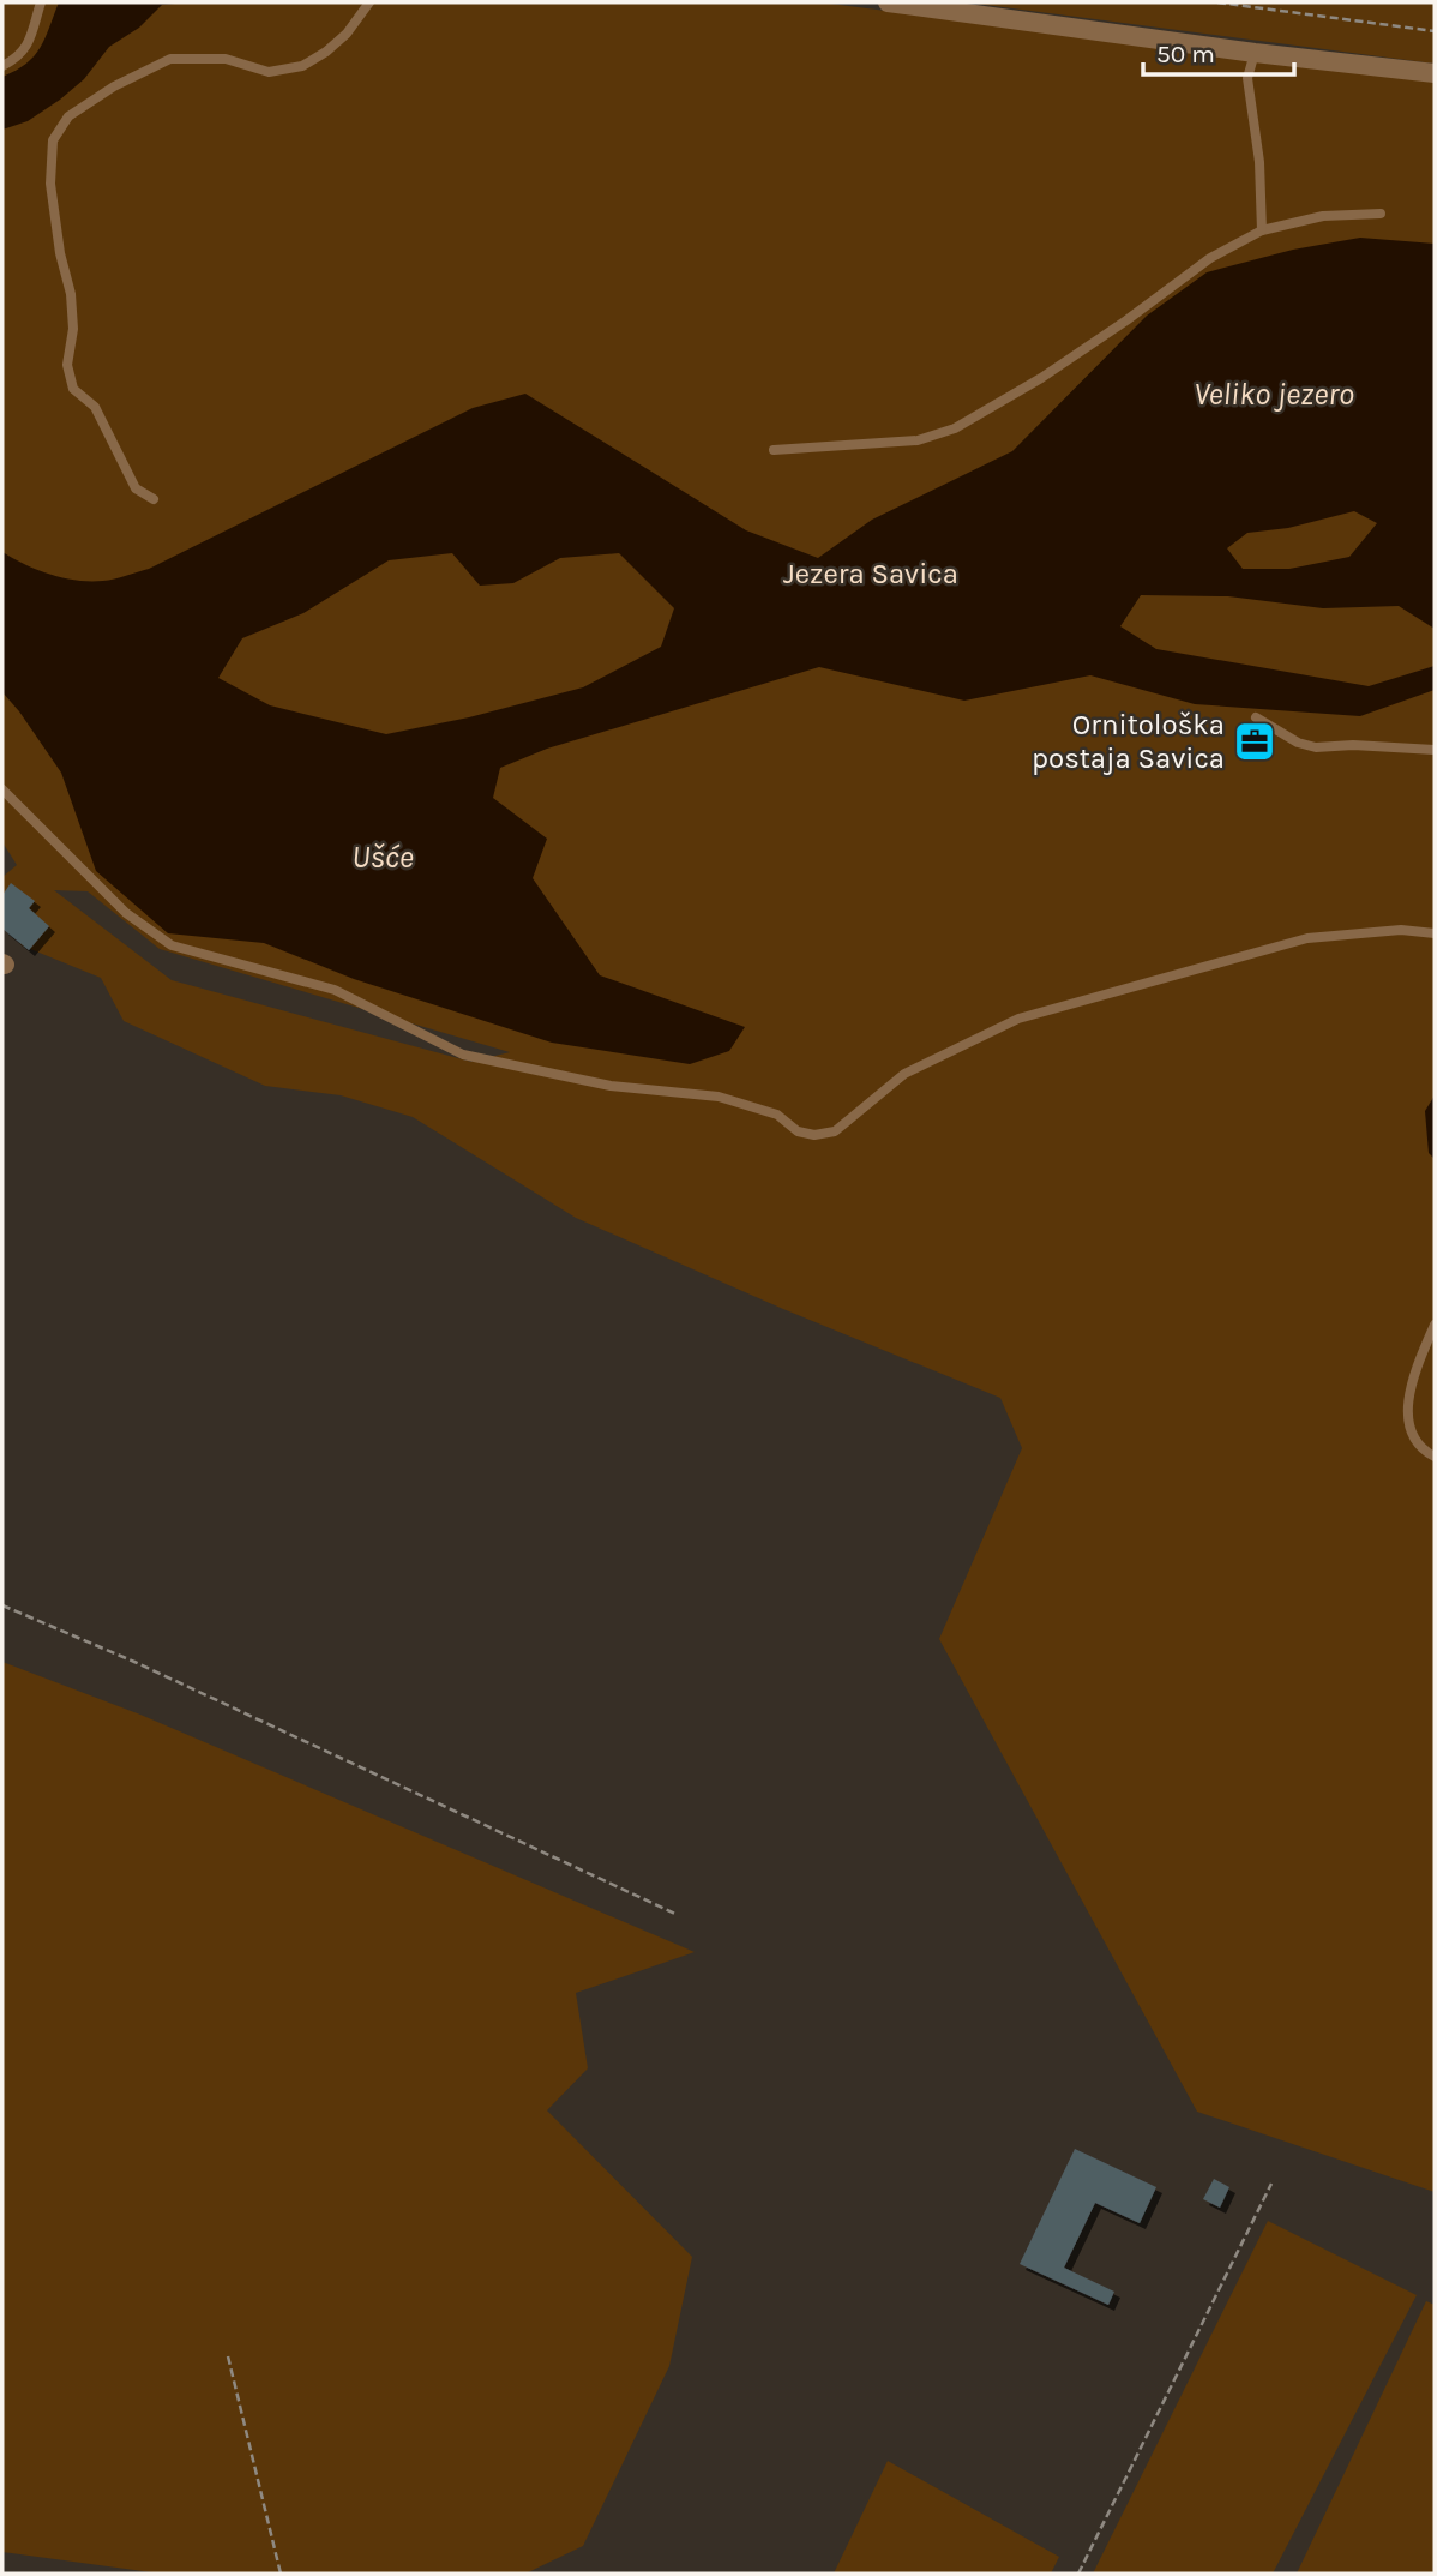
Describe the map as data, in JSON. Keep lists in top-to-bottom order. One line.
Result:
{"water":["Veliko jezero","Ušće"],"parks":["Jezera Savica"],"places":{"office":["Ornitološka postaja Savica"]},"scale_bar":"50 m"}
